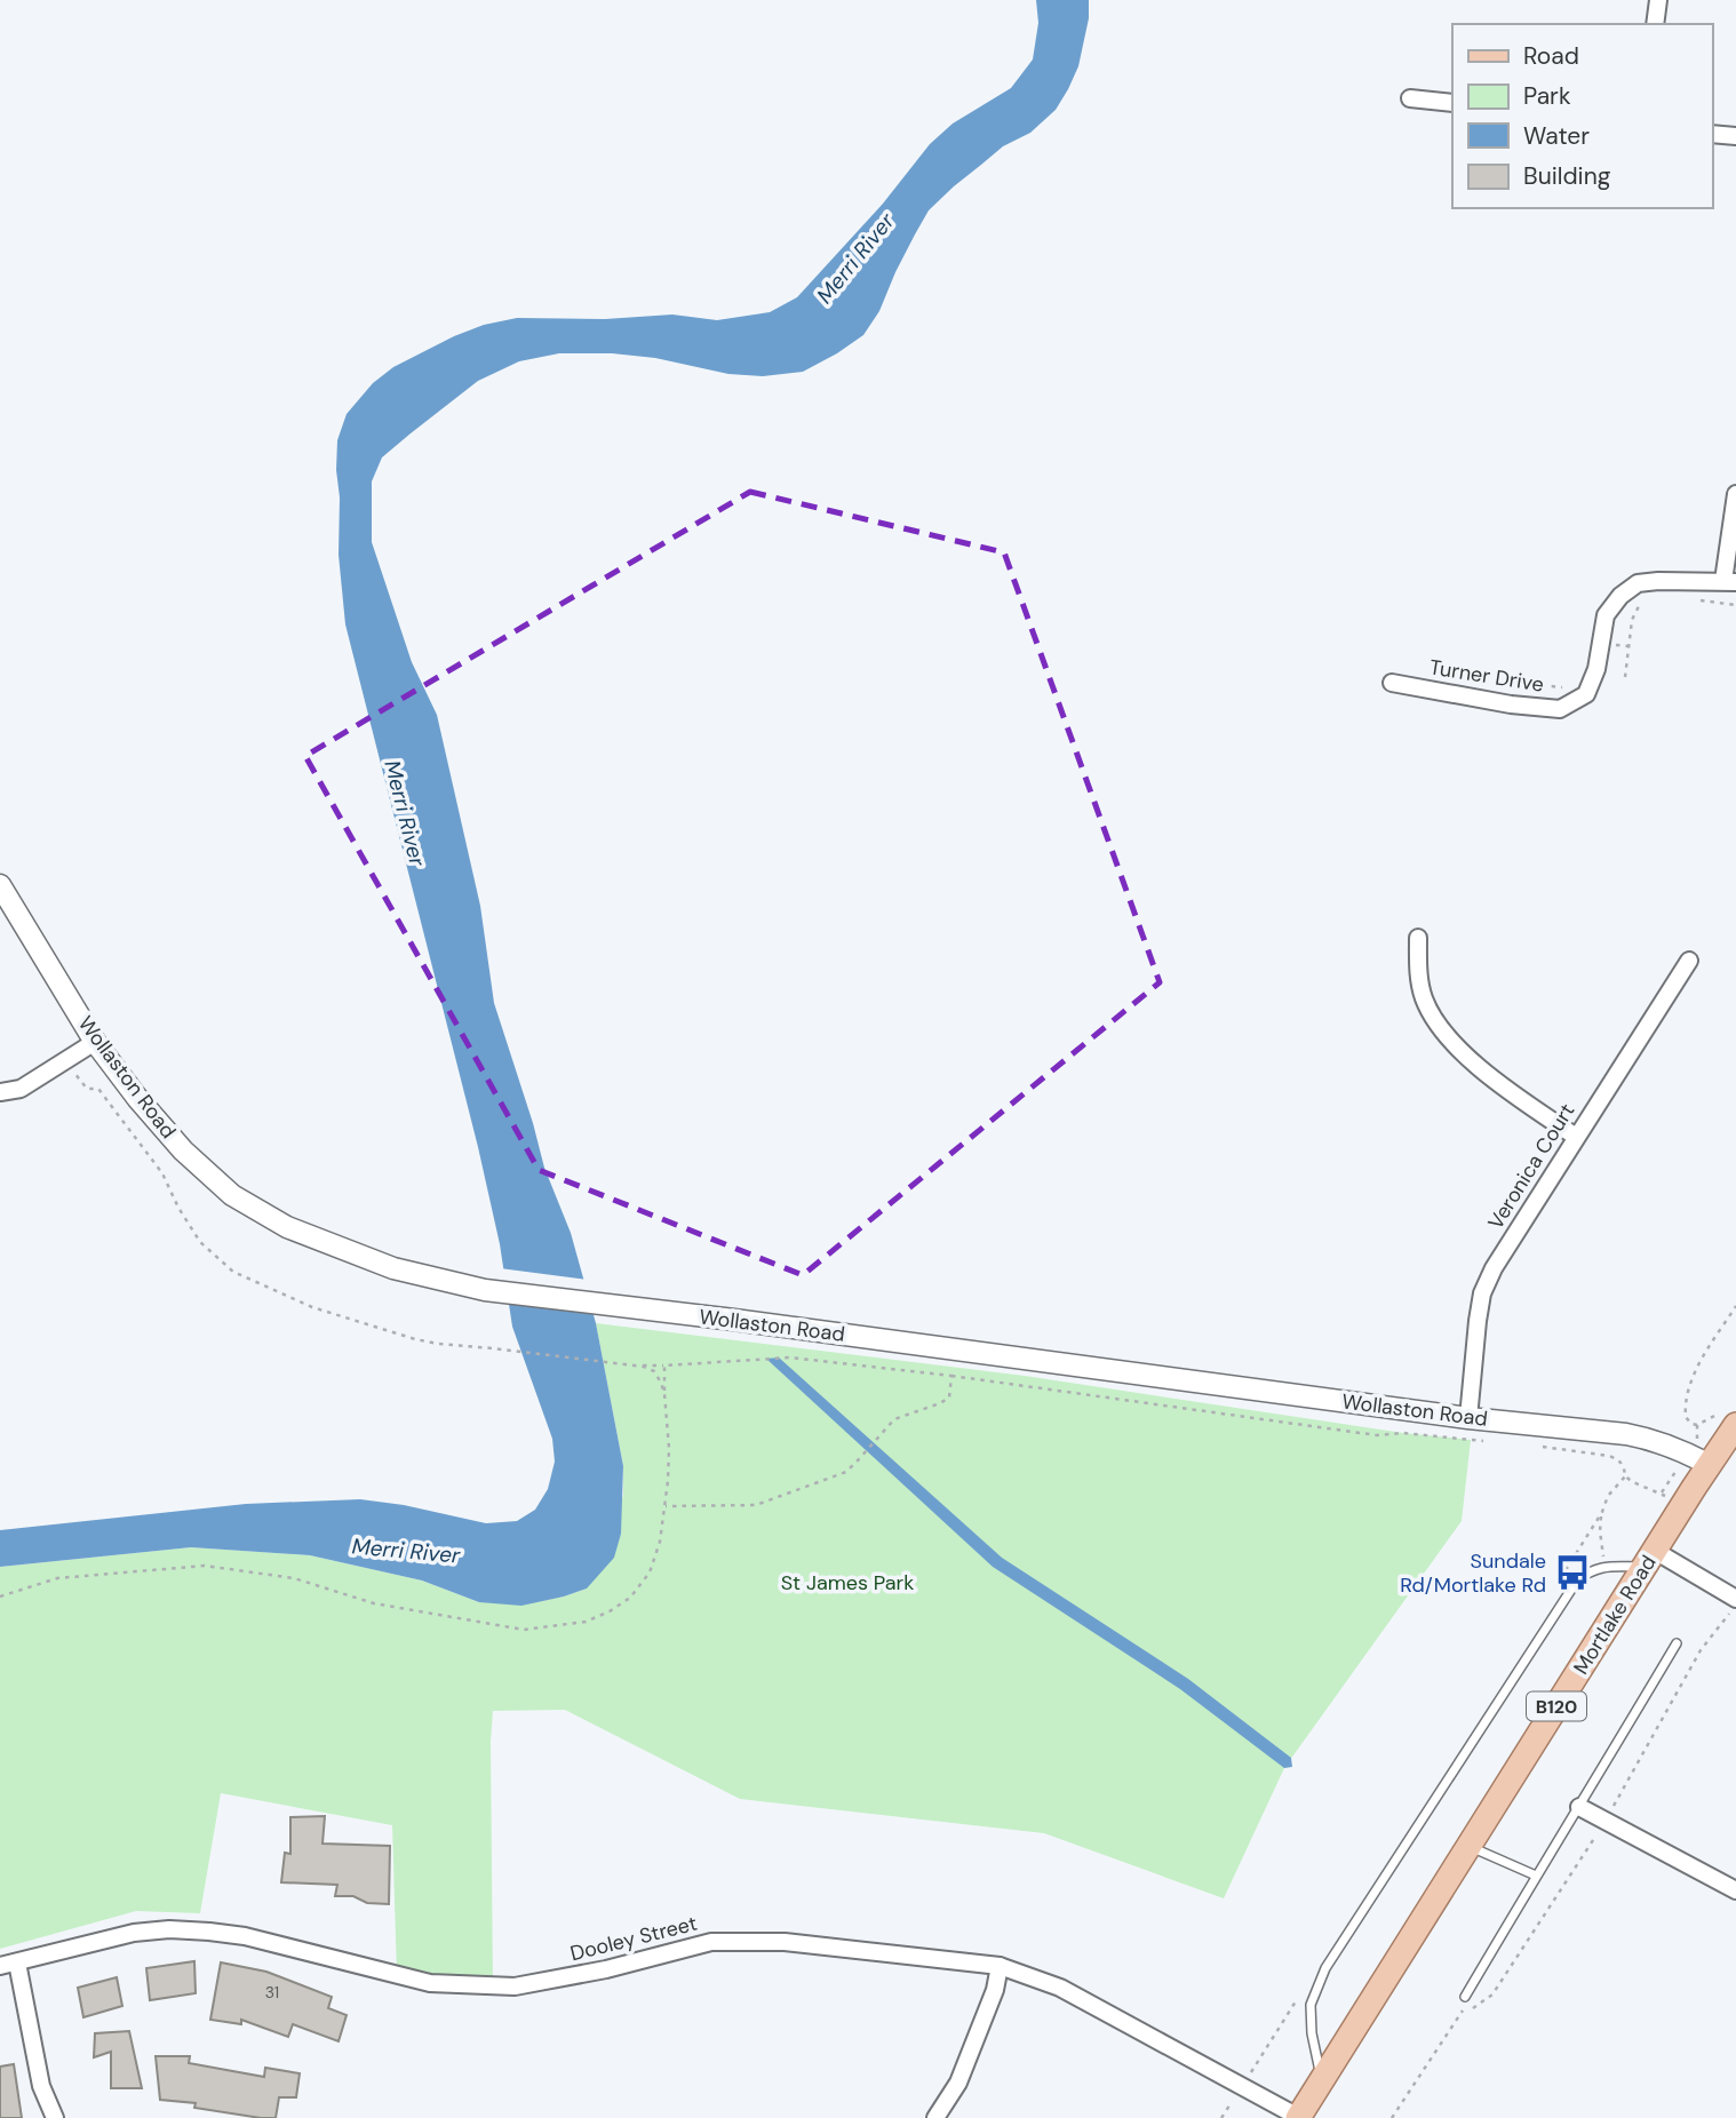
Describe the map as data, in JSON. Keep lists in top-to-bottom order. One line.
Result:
{"streets":{"main road":["Mortlake Road","B120"],"street":["Turner Drive","Wollaston Road","Veronica Court","Dooley Street"]},"crossings":[["Wollaston Road","Veronica Court"],["Wollaston Road","Mortlake Road"],["Mortlake Road","Dooley Street"]],"water":["Merri River"],"parks":["St James Park"],"places":{"bus stop":["Sundale Rd/Mortlake Rd"]},"house_numbers":["31"],"legend":["Road","Park","Water","Building"]}
